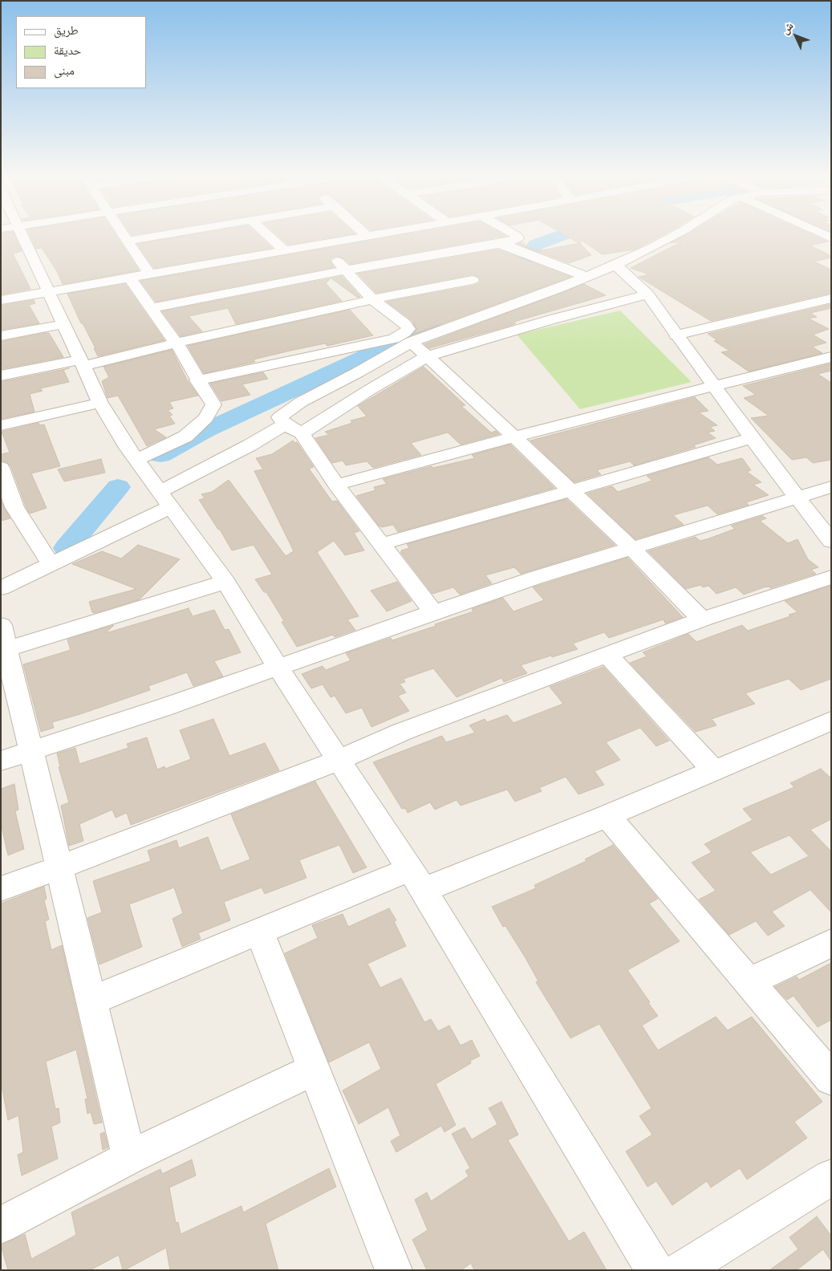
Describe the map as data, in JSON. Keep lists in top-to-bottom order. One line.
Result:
{"legend":["طريق","حديقة","مبنى"],"north":"top left"}
